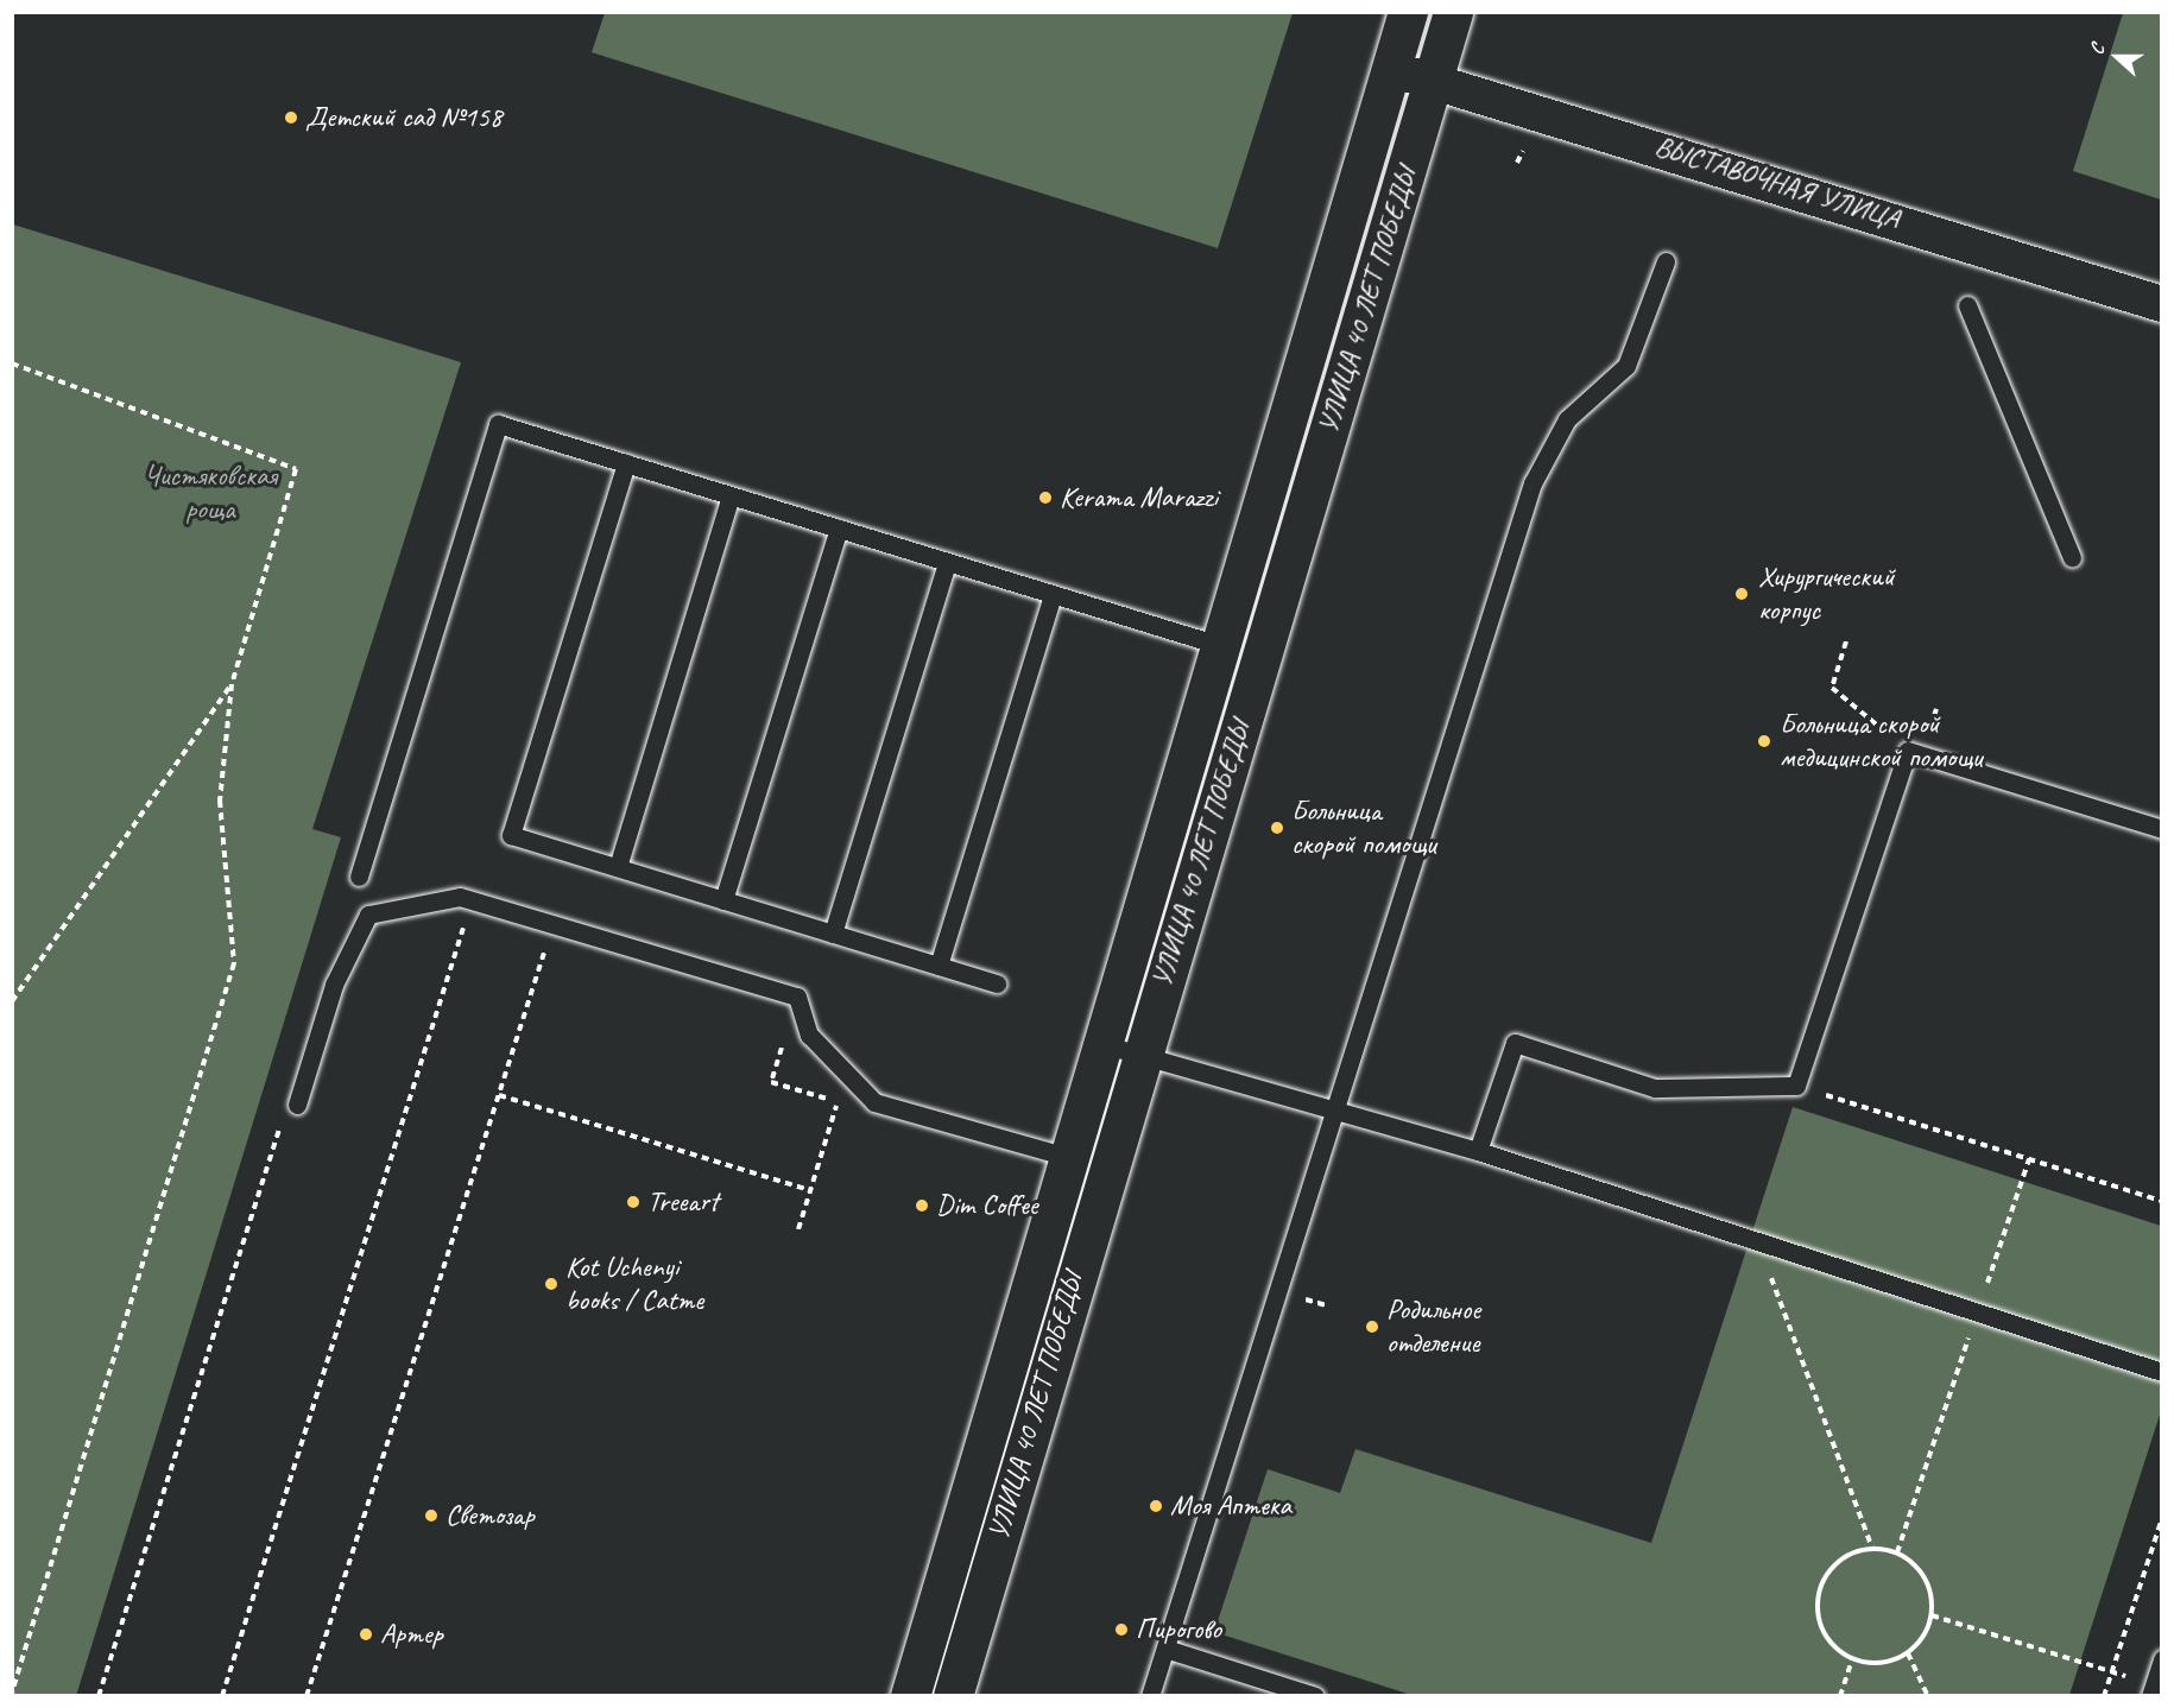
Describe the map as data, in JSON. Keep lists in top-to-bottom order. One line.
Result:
{"streets":{"main road":["УЛИЦА 40 ЛЕТ ПОБЕДЫ"],"street":["ВЫСТАВОЧНАЯ УЛИЦА"]},"crossings":[["ВЫСТАВОЧНАЯ УЛИЦА","УЛИЦА 40 ЛЕТ ПОБЕДЫ"]],"parks":["Чистяковская роща"],"places":["Детский сад №158","Kerama Marazzi","Хирургический корпус","Больница скорой медицинской помощи","Больница скорой помощи","Treeart","Dim Coffee","Kot Uchenyi books / Catme","Родильное отделение","Моя Аптека","Светозар","Пирогово","Артер"],"north":"left"}
